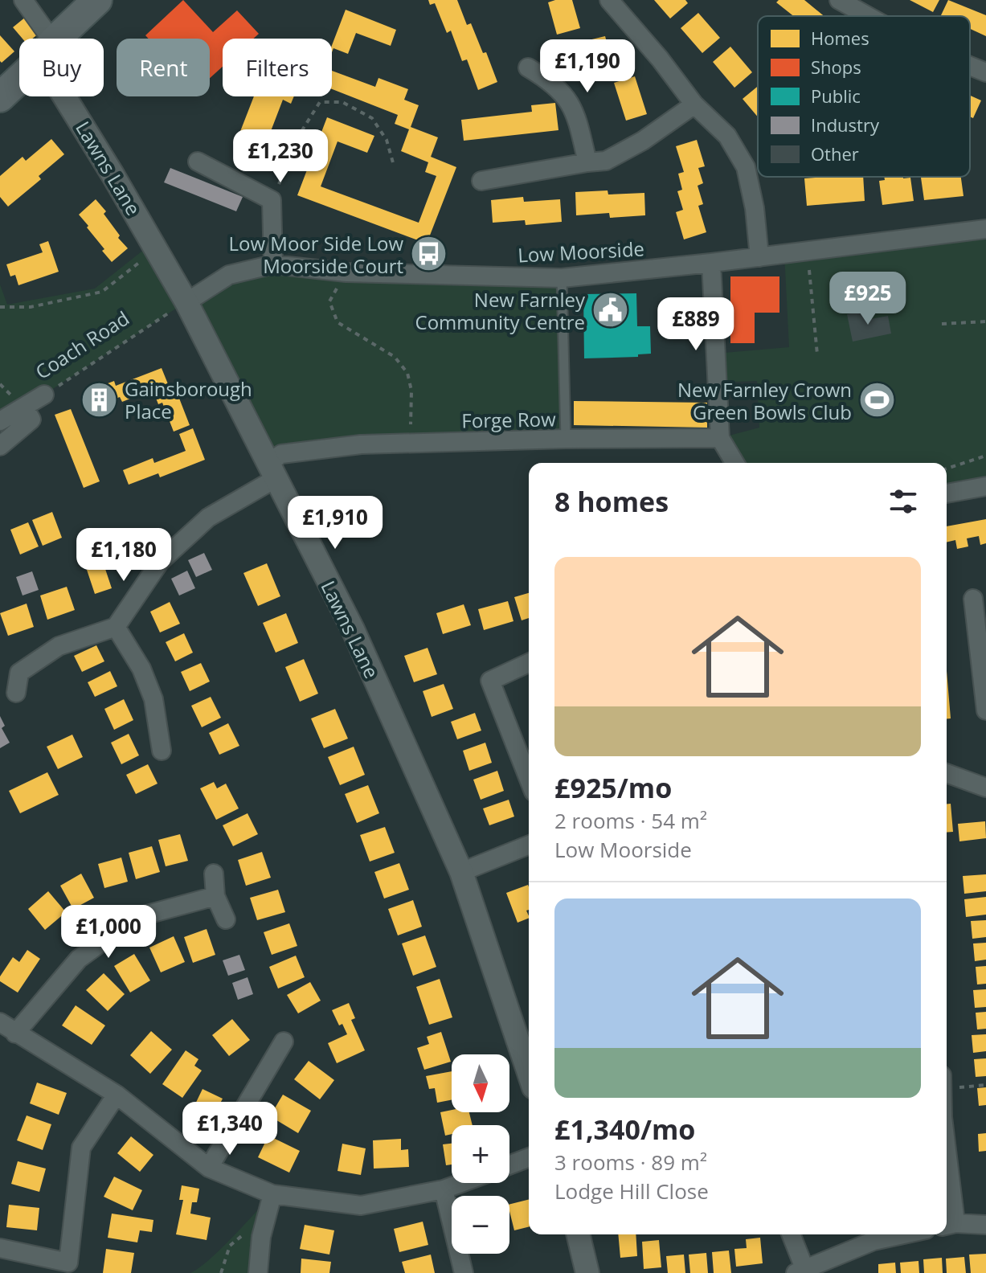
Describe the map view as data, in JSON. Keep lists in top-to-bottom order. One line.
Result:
{"streets":{"street":["Lawns Lane","Low Moorside","Coach Road","Forge Row"]},"crossings":[["Lawns Lane","Low Moorside"],["Lawns Lane","Coach Road"],["Lawns Lane","Forge Row"],["Low Moorside","Coach Road"]],"places":{"bus stop":["Low Moor Side Low Moorside Court"],"public building":["New Farnley Community Centre"],"building":["Gainsborough Place"],"sports":["New Farnley Crown Green Bowls Club"]},"legend":["Homes","Shops","Public","Industry","Other"],"north":"bottom","page":{"chip":["Buy","Rent","Filters"],"price":["£1,190","£1,230","£925","£889","£1,910","£1,180","£1,000","£1,340"],"heading":"8 homes","list":[{"name":"£925/mo","note":"2 rooms · 54 m² · Low Moorside"},{"name":"£1,340/mo","note":"3 rooms · 89 m² · Lodge Hill Close"}],"map_buttons":["+","−"]}}
